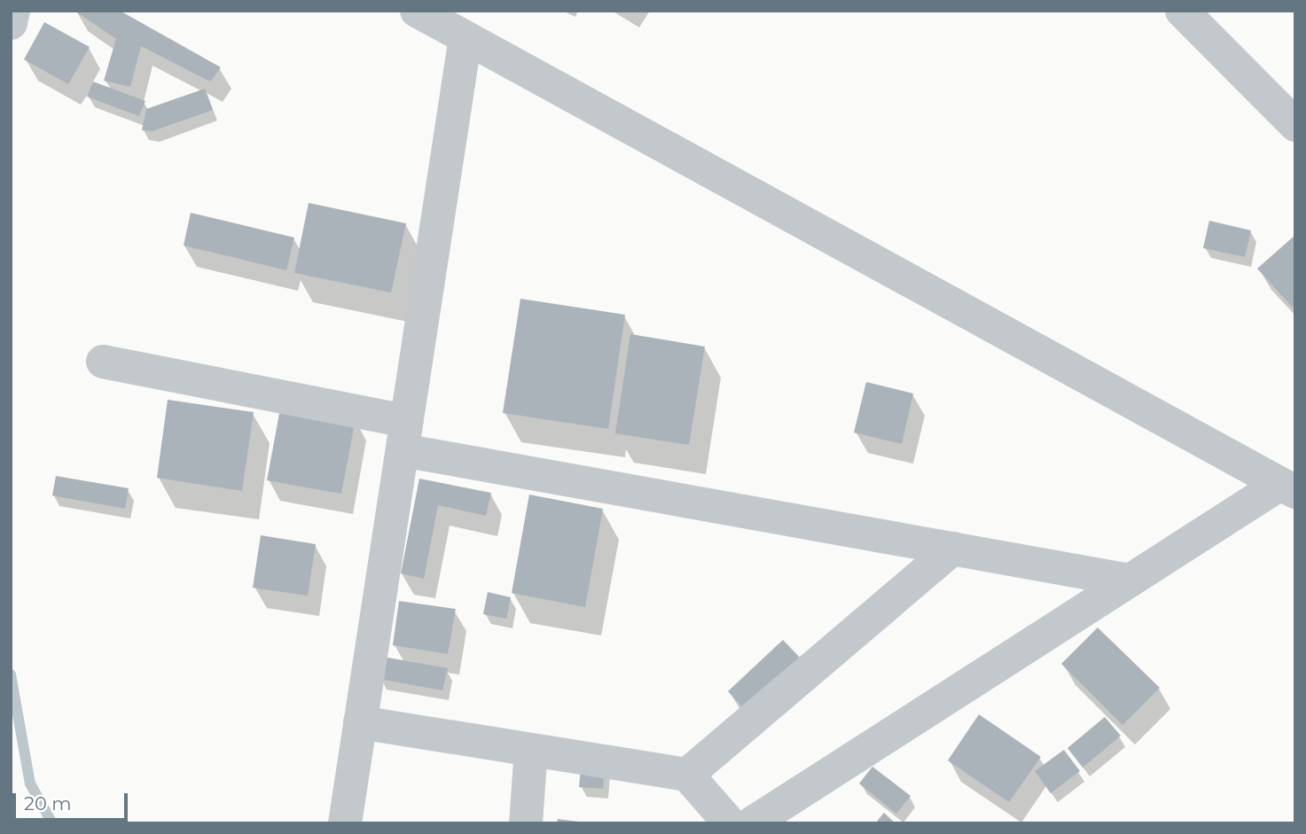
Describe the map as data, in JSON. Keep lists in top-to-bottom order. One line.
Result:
{"scale_bar":"20 m"}
